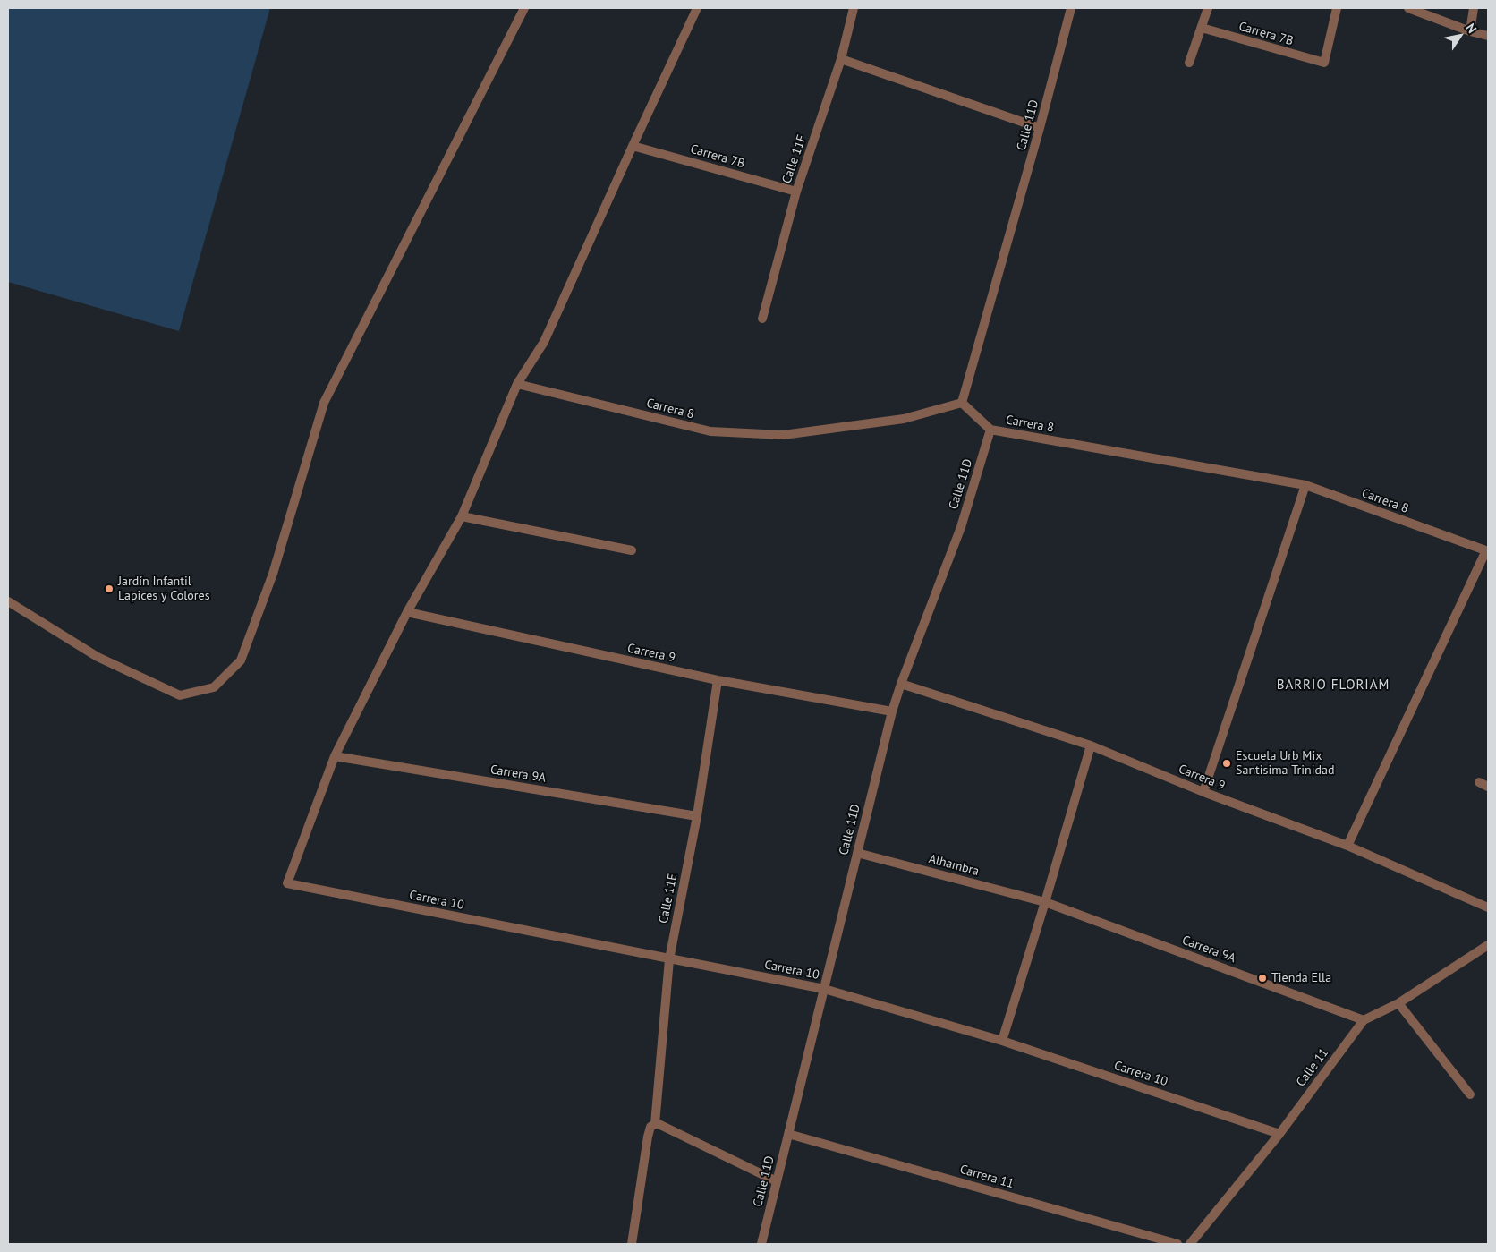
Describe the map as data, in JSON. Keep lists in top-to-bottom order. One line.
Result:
{"streets":{"street":["Carrera 7B","Calle 11D","Calle 11F","Carrera 8","Carrera 9","Carrera 9A","Alhambra","Calle 11E","Carrera 10","Calle 11","Carrera 11"]},"crossings":[["Carrera 7B","Calle 11F"],["Calle 11D","Carrera 8"],["Calle 11D","Carrera 9"],["Calle 11D","Alhambra"],["Calle 11D","Carrera 10"],["Calle 11D","Carrera 11"],["Carrera 9","Calle 11E"],["Carrera 9A","Alhambra"],["Carrera 9A","Calle 11E"],["Carrera 9A","Carrera 10"],["Carrera 9A","Calle 11"],["Calle 11E","Carrera 10"],["Carrera 10","Calle 11"]],"districts":["BARRIO FLORIAM"],"places":["Jardín Infantil Lapices y Colores","Escuela Urb Mix Santisima Trinidad","Tienda Ella"],"north":"top right"}
